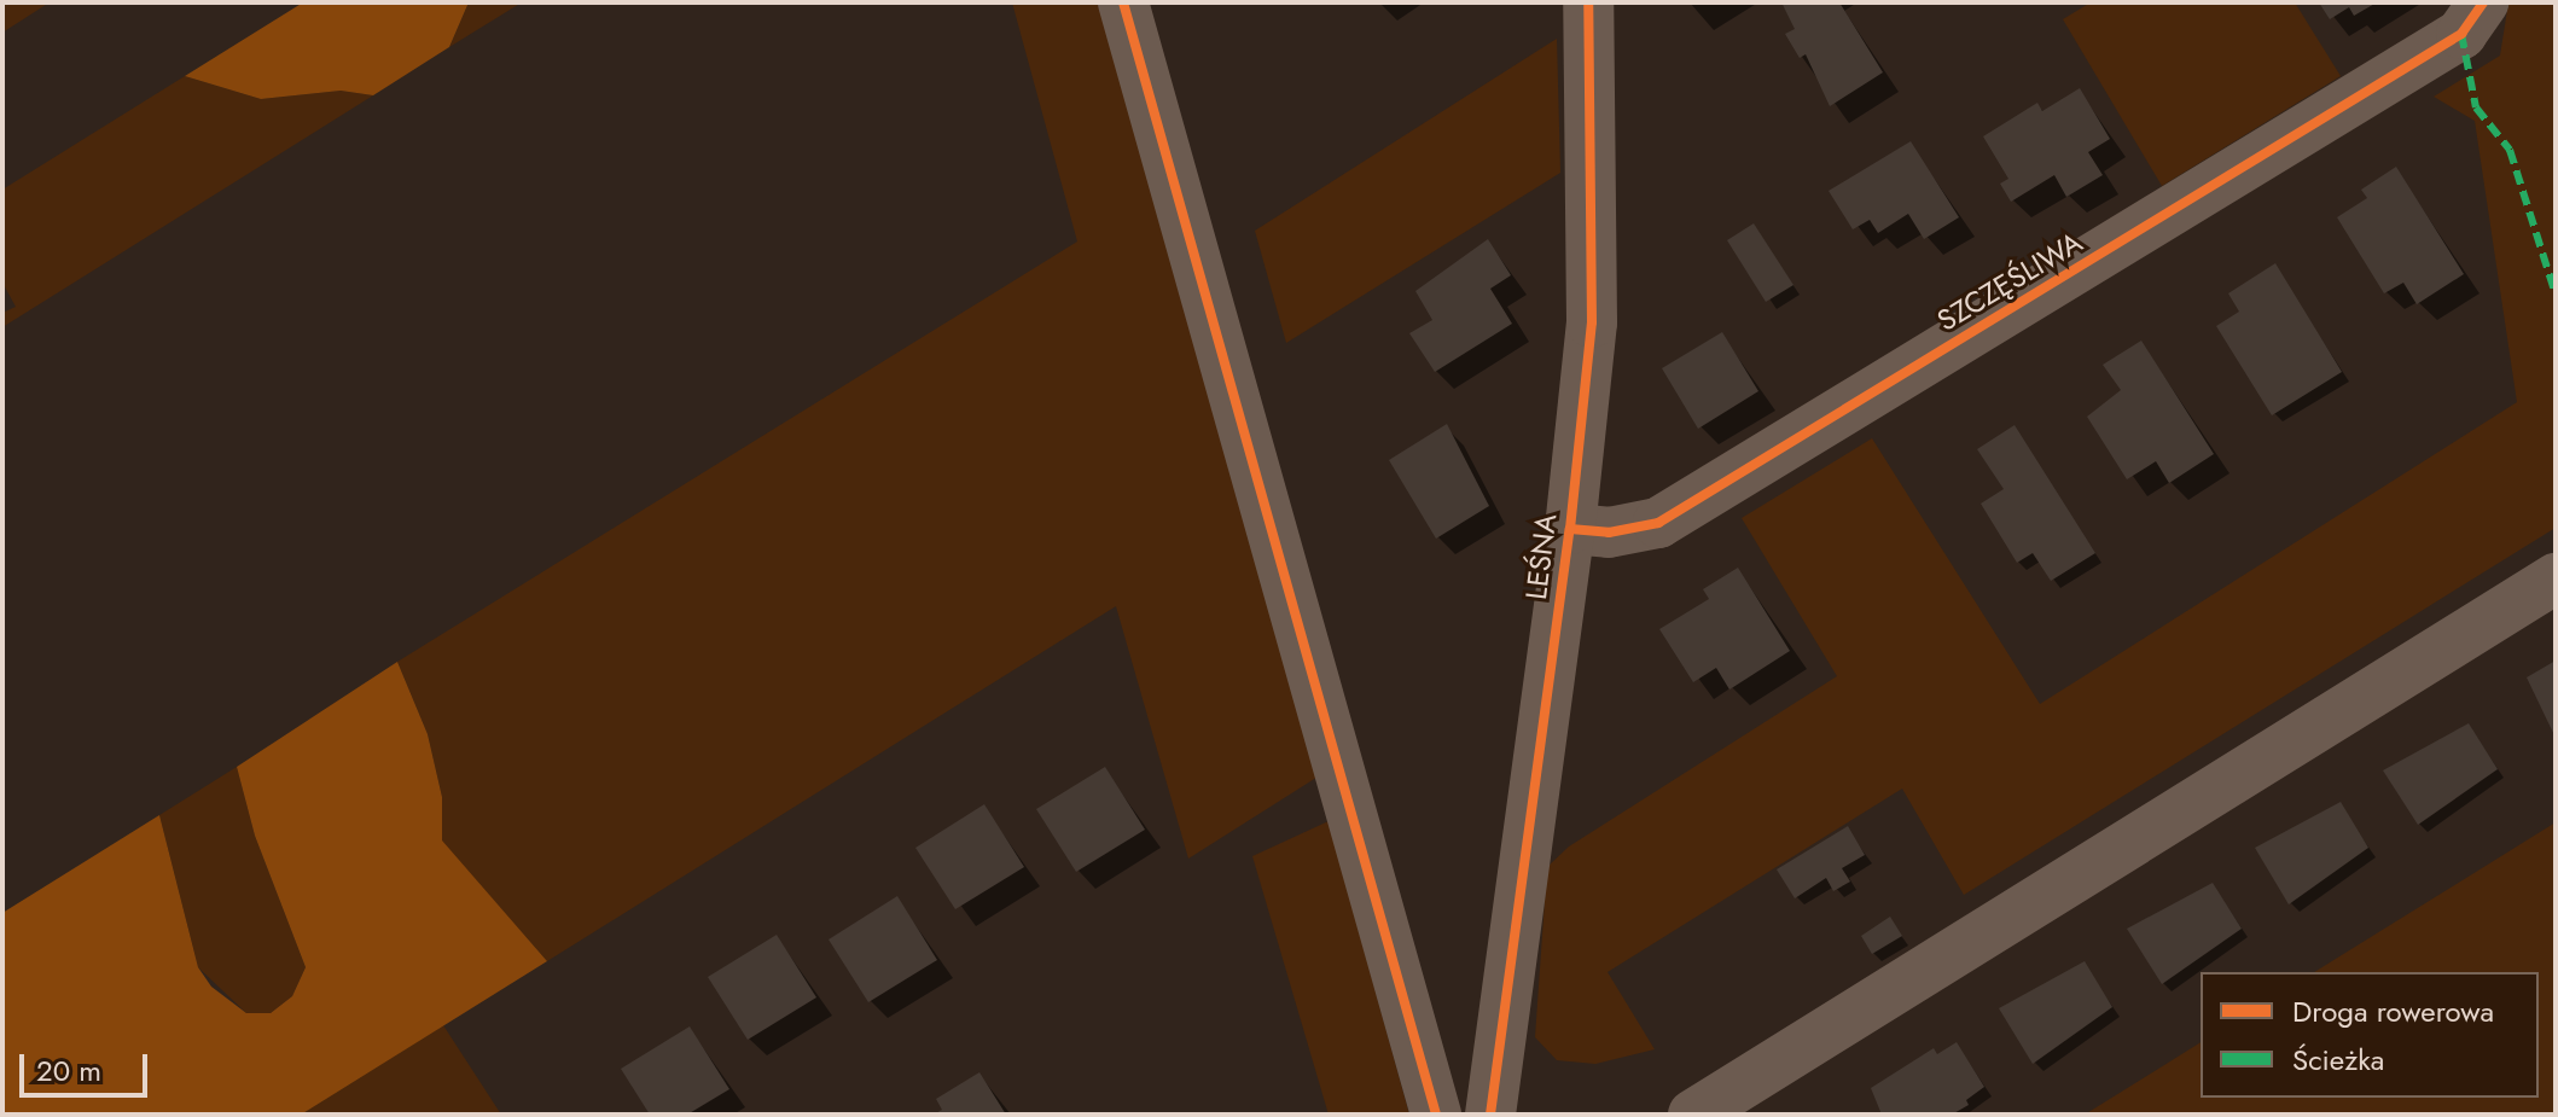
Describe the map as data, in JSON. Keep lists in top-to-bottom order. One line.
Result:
{"streets":{"street":["SZCZĘŚLIWA","LEŚNA"]},"crossings":[["SZCZĘŚLIWA","LEŚNA"]],"legend":["Droga rowerowa","Ścieżka"],"scale_bar":"20 m"}
